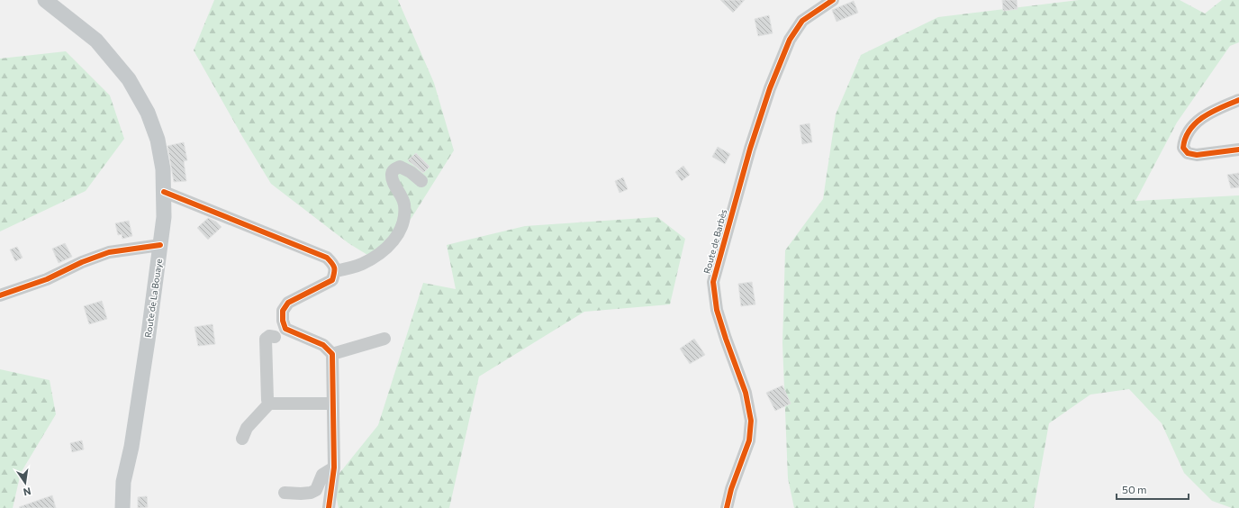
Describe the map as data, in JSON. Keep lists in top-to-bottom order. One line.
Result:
{"streets":{"main road":["Route de La Bouaye"],"street":["Route de Barbès"]},"scale_bar":"50 m","north":"bottom"}
